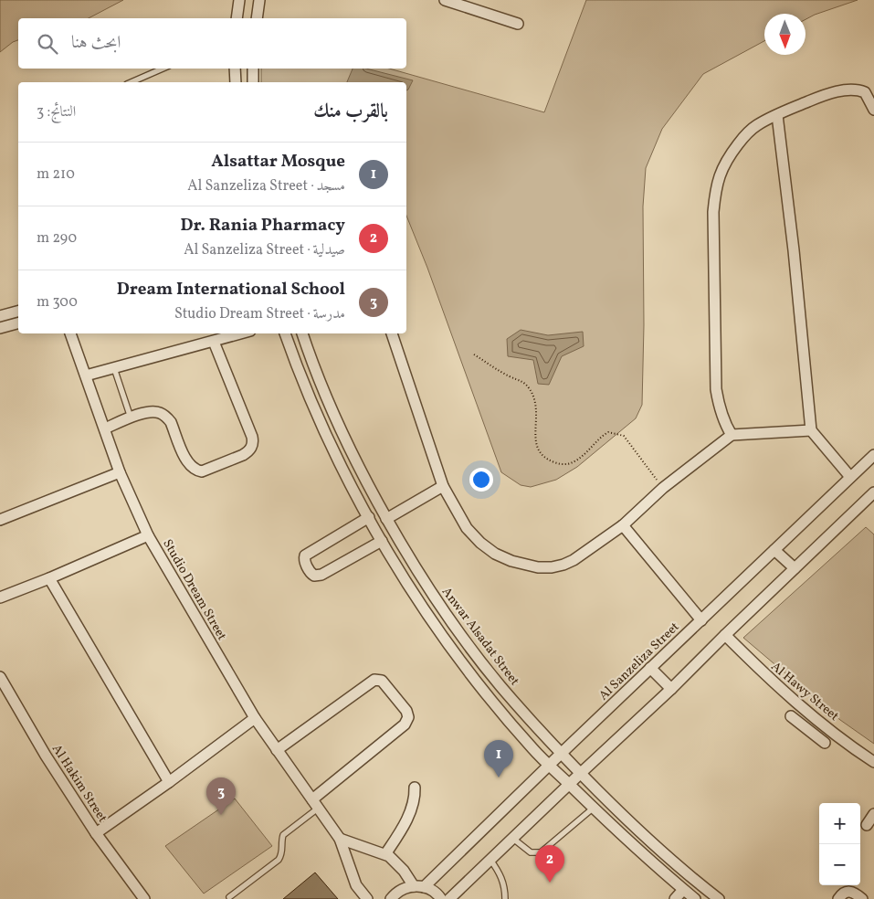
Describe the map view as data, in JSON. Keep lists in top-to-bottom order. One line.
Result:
{"streets":{"street":["Studio Dream Street","Anwar Alsadat Street","Al Sanzeliza Street","Al Hawy Street","Al Hakim Street"]},"crossings":[["Anwar Alsadat Street","Al Sanzeliza Street"]],"north":"bottom","page":{"search":"ابحث هنا","heading":["بالقرب منك","النتائج: 3"],"list":[{"mark":"1","name":"Alsattar Mosque","note":"مسجد · Al Sanzeliza Street","value":"210 m"},{"mark":"2","name":"Dr. Rania Pharmacy","note":"صيدلية · Al Sanzeliza Street","value":"290 m"},{"mark":"3","name":"Dream International School","note":"مدرسة · Studio Dream Street","value":"300 m"}],"pins":["1","3","2"],"map_buttons":["+","−"]}}
